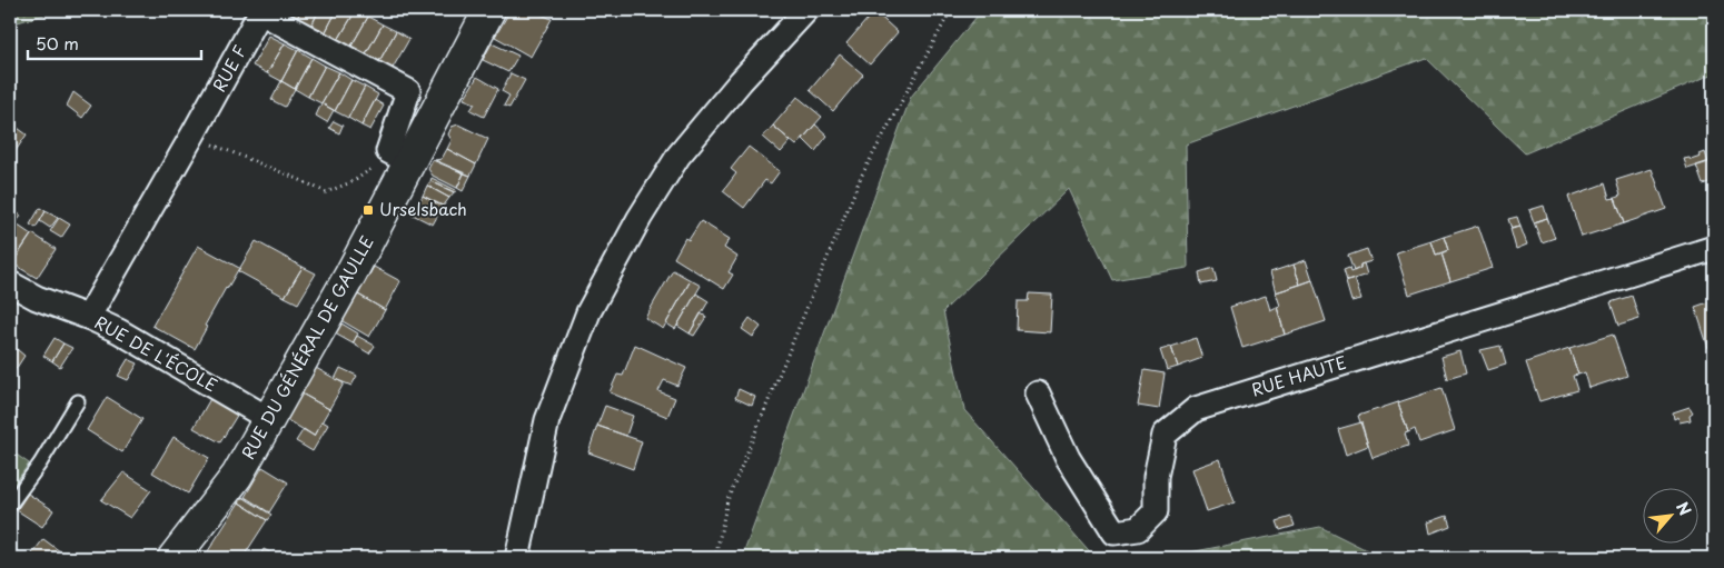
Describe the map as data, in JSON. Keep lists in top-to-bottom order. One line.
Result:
{"streets":{"main road":["RUE DU GÉNÉRAL DE GAULLE"],"street":["RUE F","RUE DE L'ÉCOLE","RUE HAUTE"]},"crossings":[["RUE F","RUE DU GÉNÉRAL DE GAULLE"],["RUE F","RUE DE L'ÉCOLE"],["RUE DU GÉNÉRAL DE GAULLE","RUE DE L'ÉCOLE"]],"places":{"transit":["Urselsbach"]},"scale_bar":"50 m","north":"top right"}
